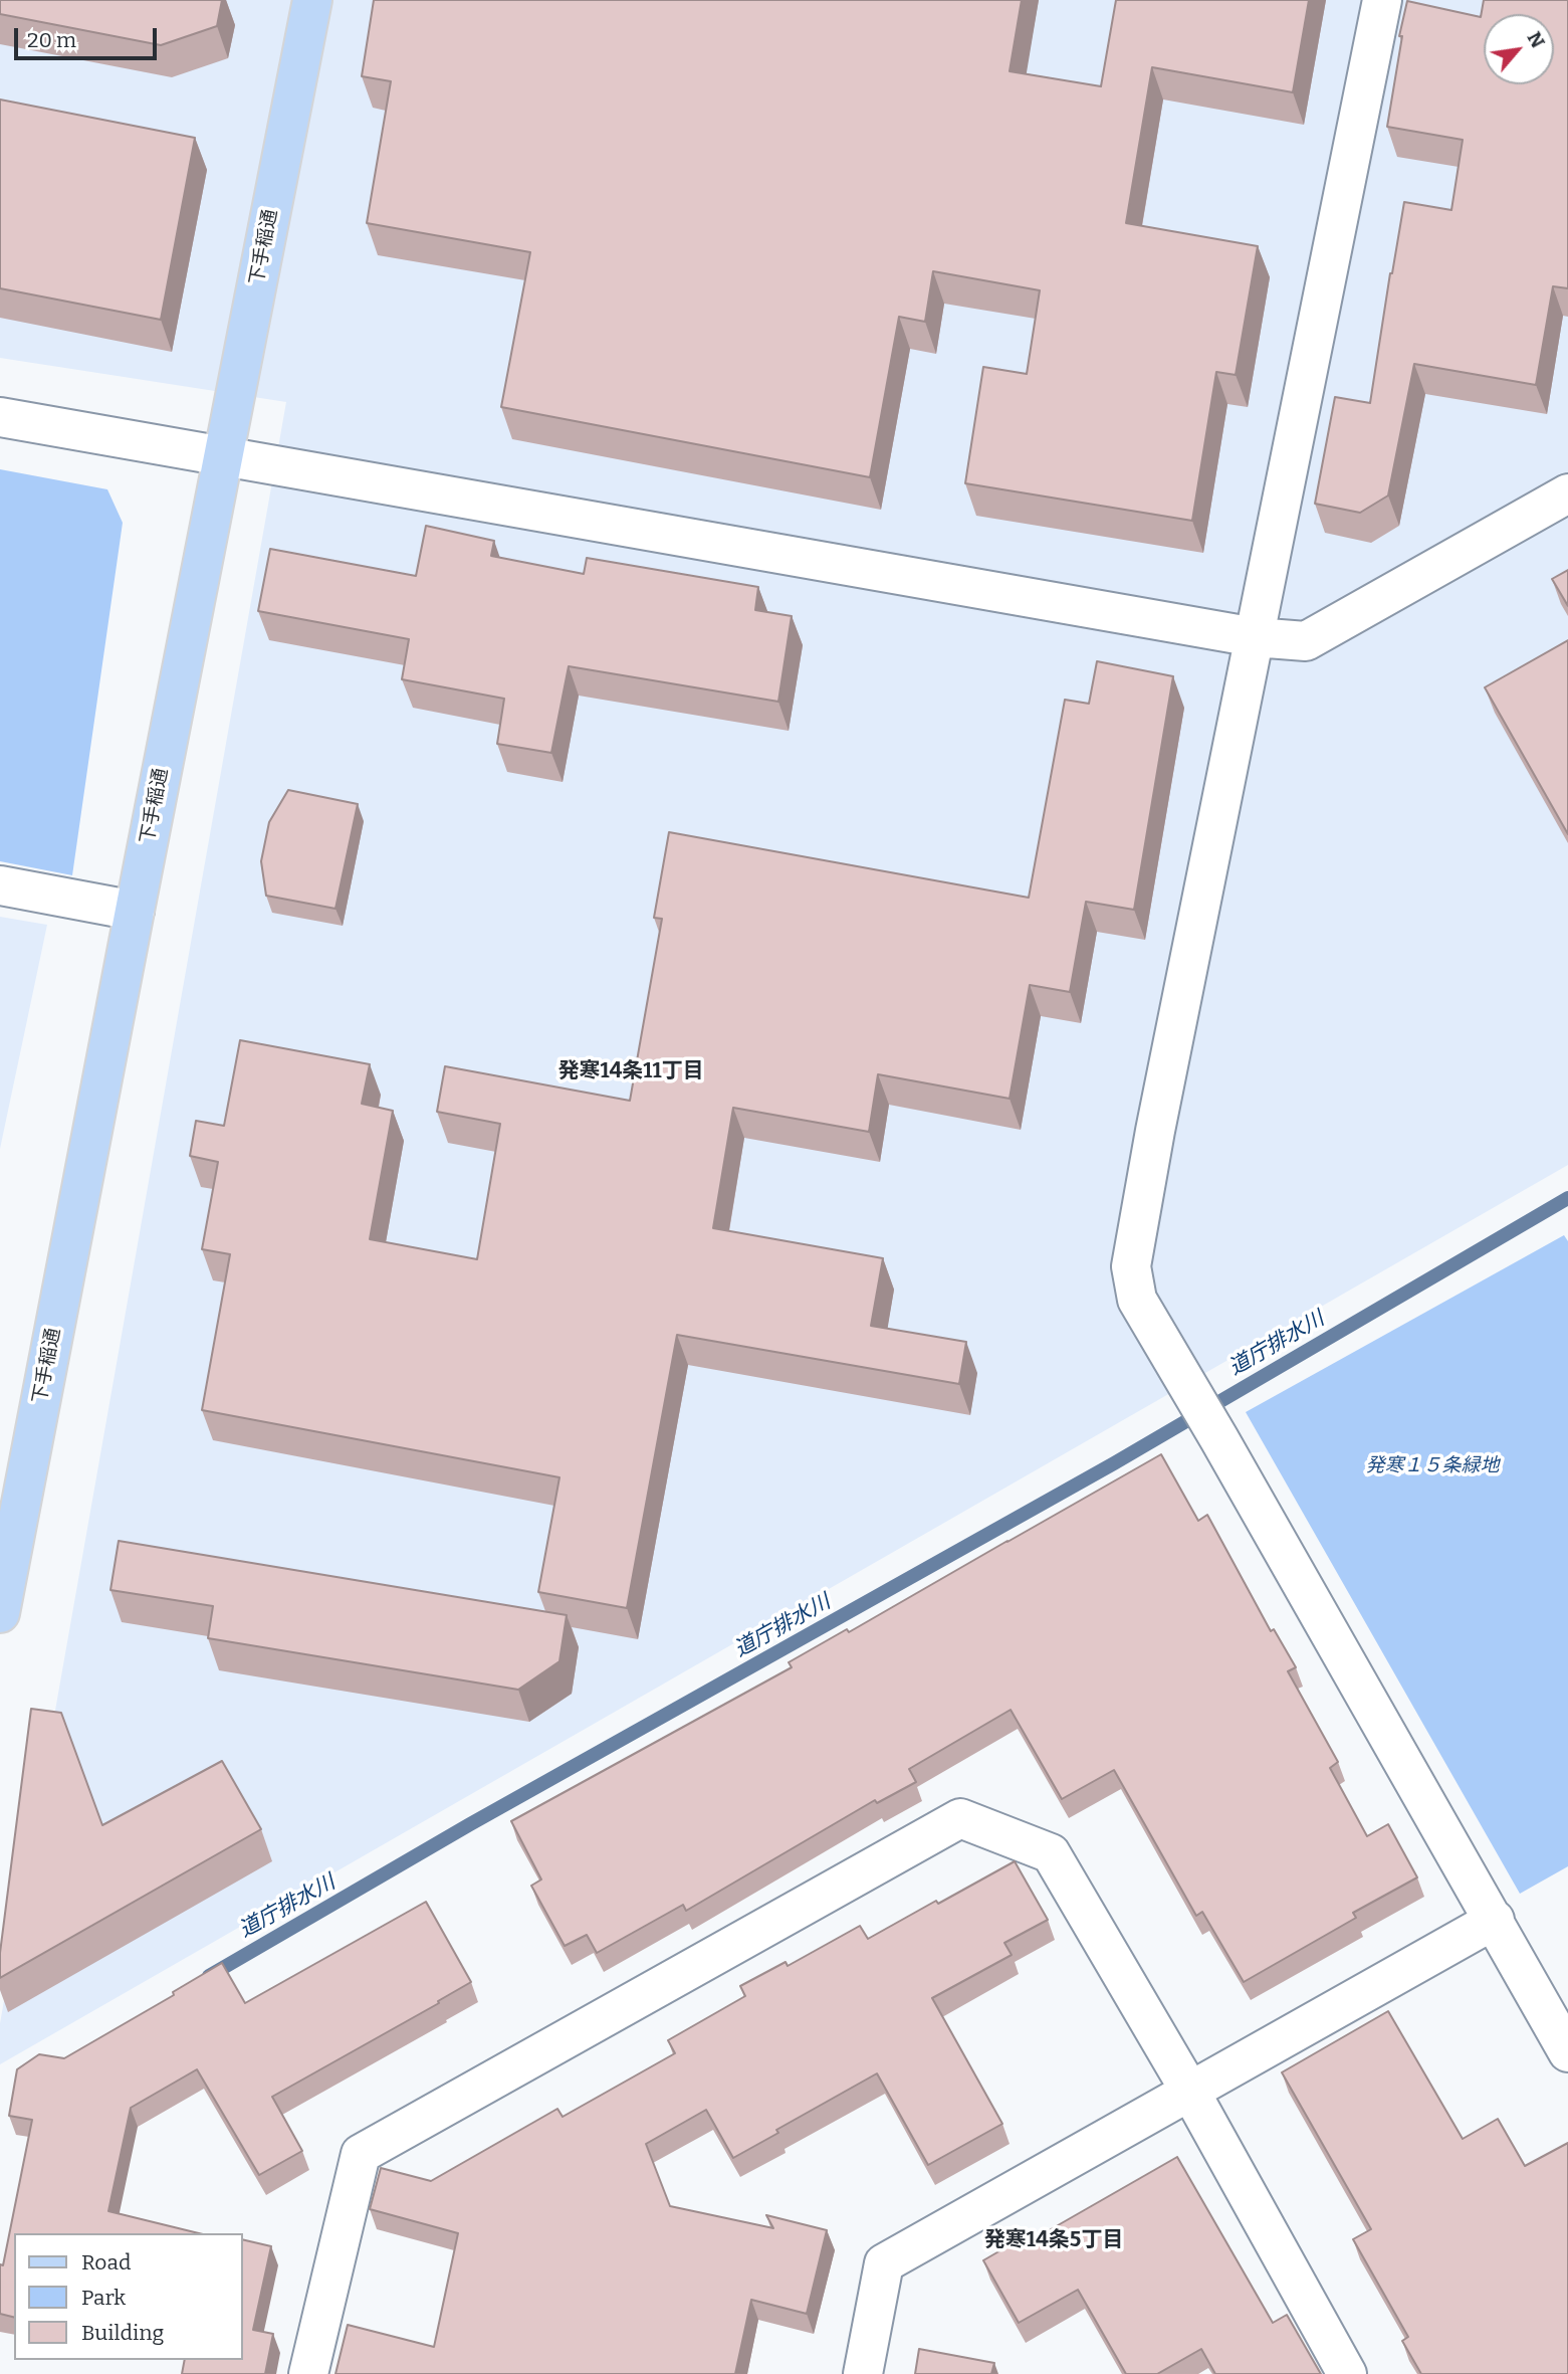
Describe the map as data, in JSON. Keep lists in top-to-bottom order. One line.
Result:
{"streets":{"main road":["下手稲通"]},"districts":["発寒14条11丁目","発寒14条5丁目"],"water":["道庁排水川"],"parks":["発寒１５条緑地"],"legend":["Road","Park","Building"],"scale_bar":"20 m","north":"top right"}
